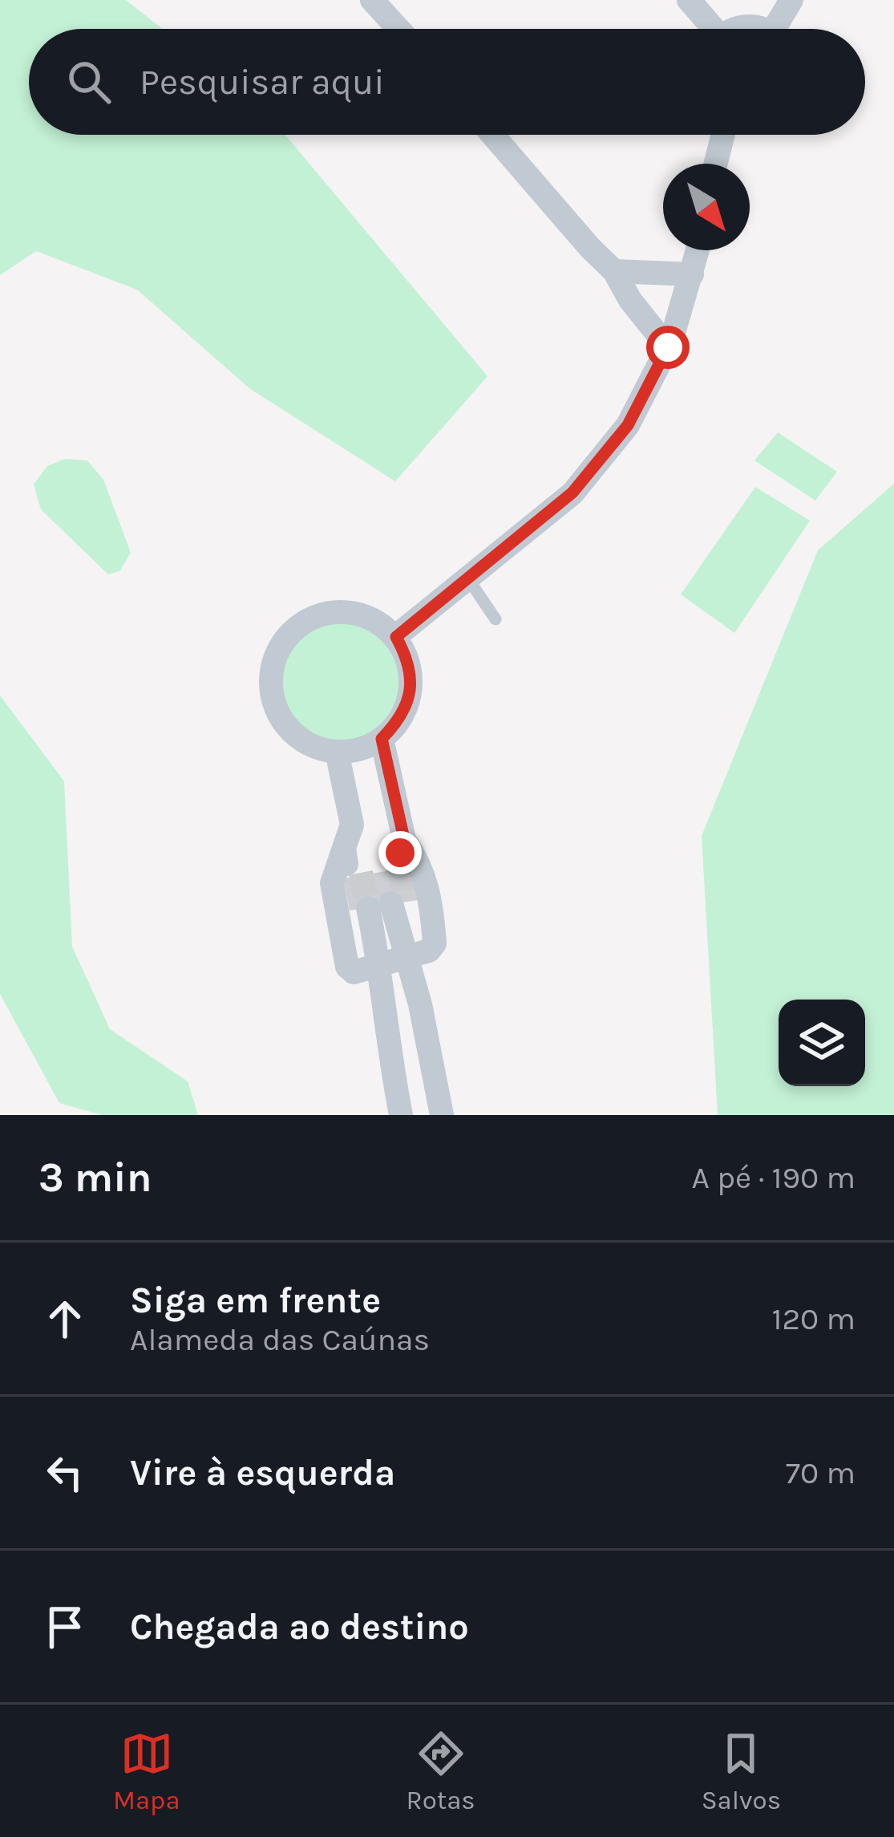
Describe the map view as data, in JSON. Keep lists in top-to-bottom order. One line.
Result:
{"north":"bottom right","page":{"search":"Pesquisar aqui","heading":["3 min","A pé · 190 m"],"list":[["Siga em frente","Alameda das Caúnas","120 m"],["Vire à esquerda","70 m"],"Chegada ao destino"],"nav":["Mapa","Rotas","Salvos"]}}
